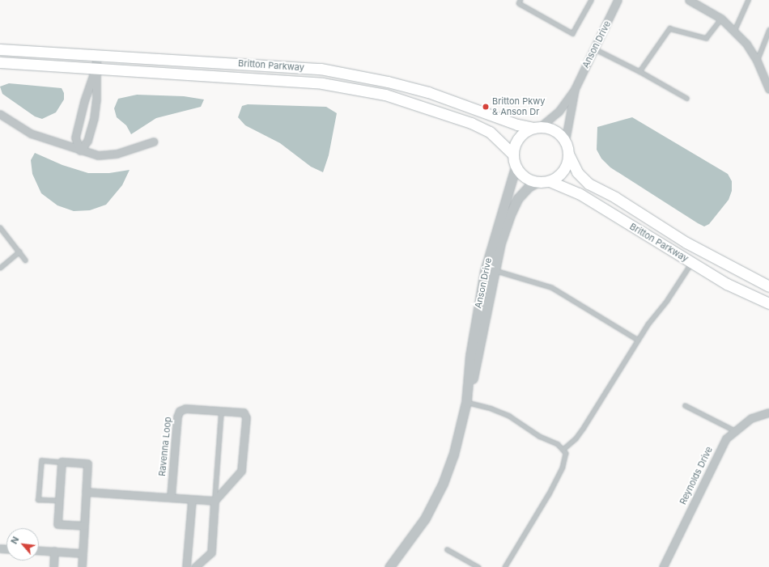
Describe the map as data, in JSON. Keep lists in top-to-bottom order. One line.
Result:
{"streets":{"main road":["Britton Parkway"],"street":["Anson Drive","Ravenna Loop","Reynolds Drive"]},"crossings":[["Anson Drive","Britton Parkway"]],"places":["Britton Pkwy & Anson Dr"],"north":"top left"}
